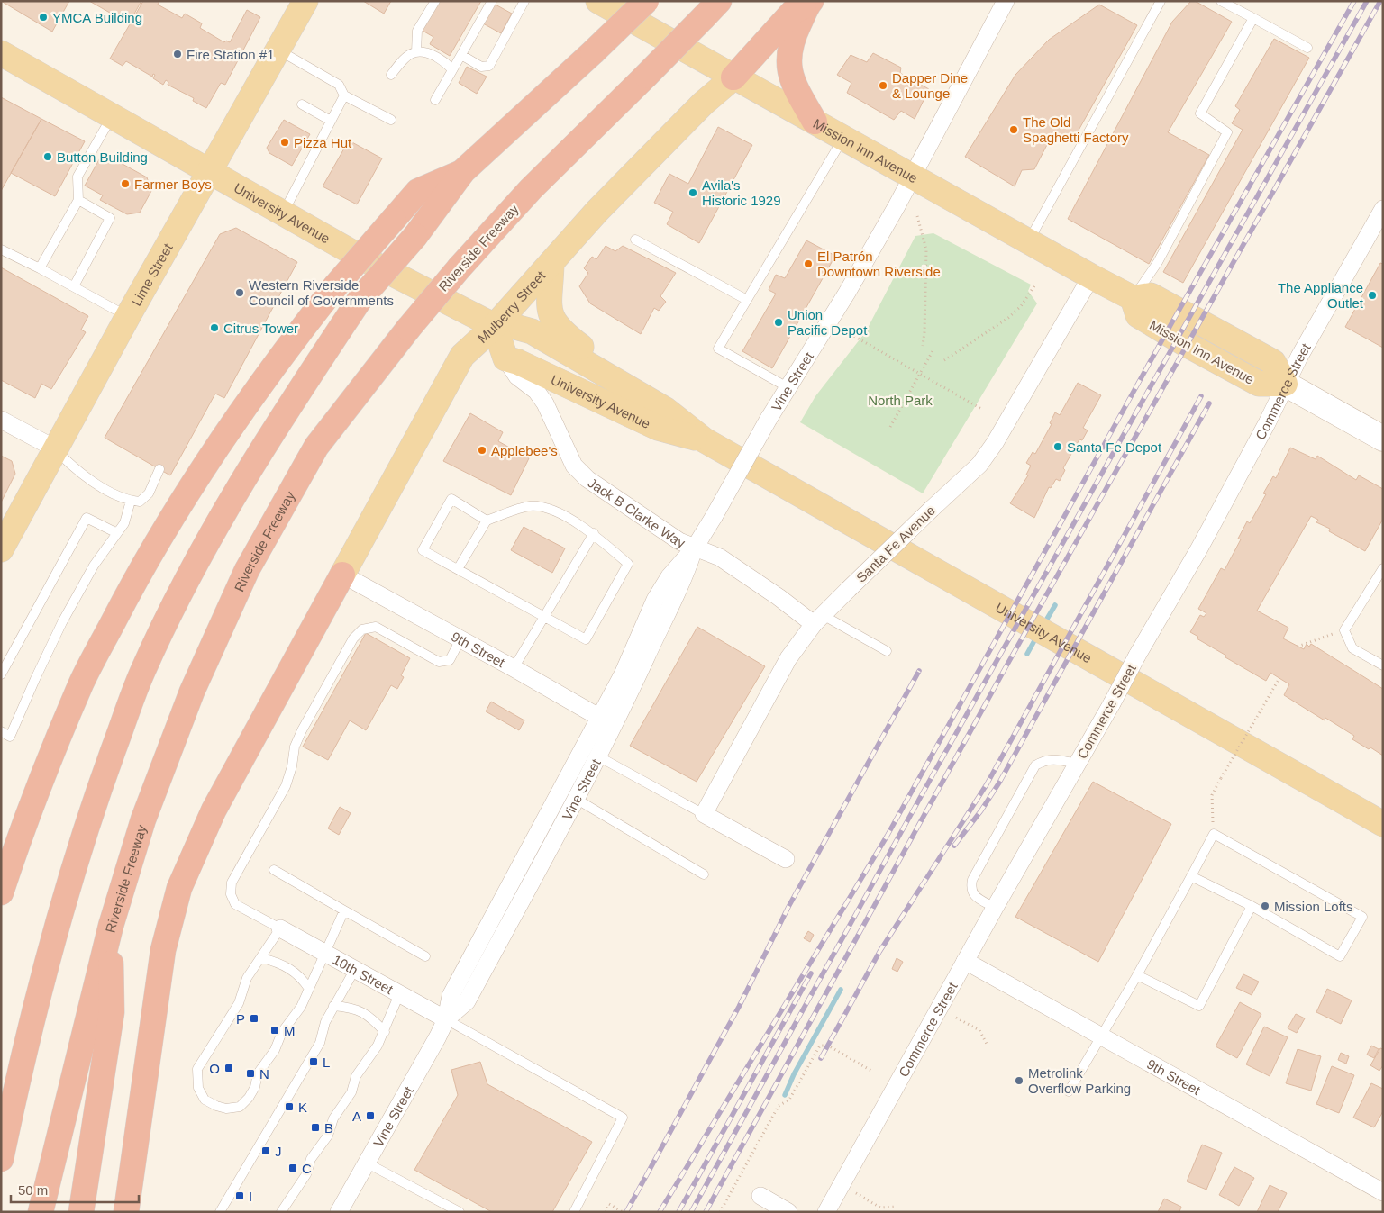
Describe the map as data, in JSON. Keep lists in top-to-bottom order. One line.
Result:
{"streets":{"highway":["Riverside Freeway"],"main road":["Mission Inn Avenue","University Avenue","Lime Street","Mulberry Street"],"street":["Vine Street","Commerce Street","Jack B Clarke Way","Santa Fe Avenue","9th Street","10th Street"]},"crossings":[["Mission Inn Avenue","Mulberry Street"],["Mission Inn Avenue","Vine Street"],["Mission Inn Avenue","Commerce Street"],["Mission Inn Avenue","Santa Fe Avenue"],["University Avenue","Lime Street"],["University Avenue","Mulberry Street"],["University Avenue","Jack B Clarke Way"],["Mulberry Street","9th Street"],["Vine Street","Jack B Clarke Way"],["Vine Street","9th Street"],["Vine Street","10th Street"],["Commerce Street","9th Street"],["Jack B Clarke Way","Santa Fe Avenue"]],"parks":["North Park"],"places":{"other":["YMCA Building","Fire Station #1","Dapper Dine & Lounge","The Old Spaghetti Factory","Pizza Hut","Button Building","Farmer Boys","Avila's Historic 1929","El Patrón Downtown Riverside","Western Riverside Council of Governments","The Appliance Outlet","Union Pacific Depot","Citrus Tower","Santa Fe Depot","Applebee's","Mission Lofts","Metrolink Overflow Parking"],"transit":["P","M","L","O","N","K","A","B","J","C","I"]},"scale_bar":"50 m"}
